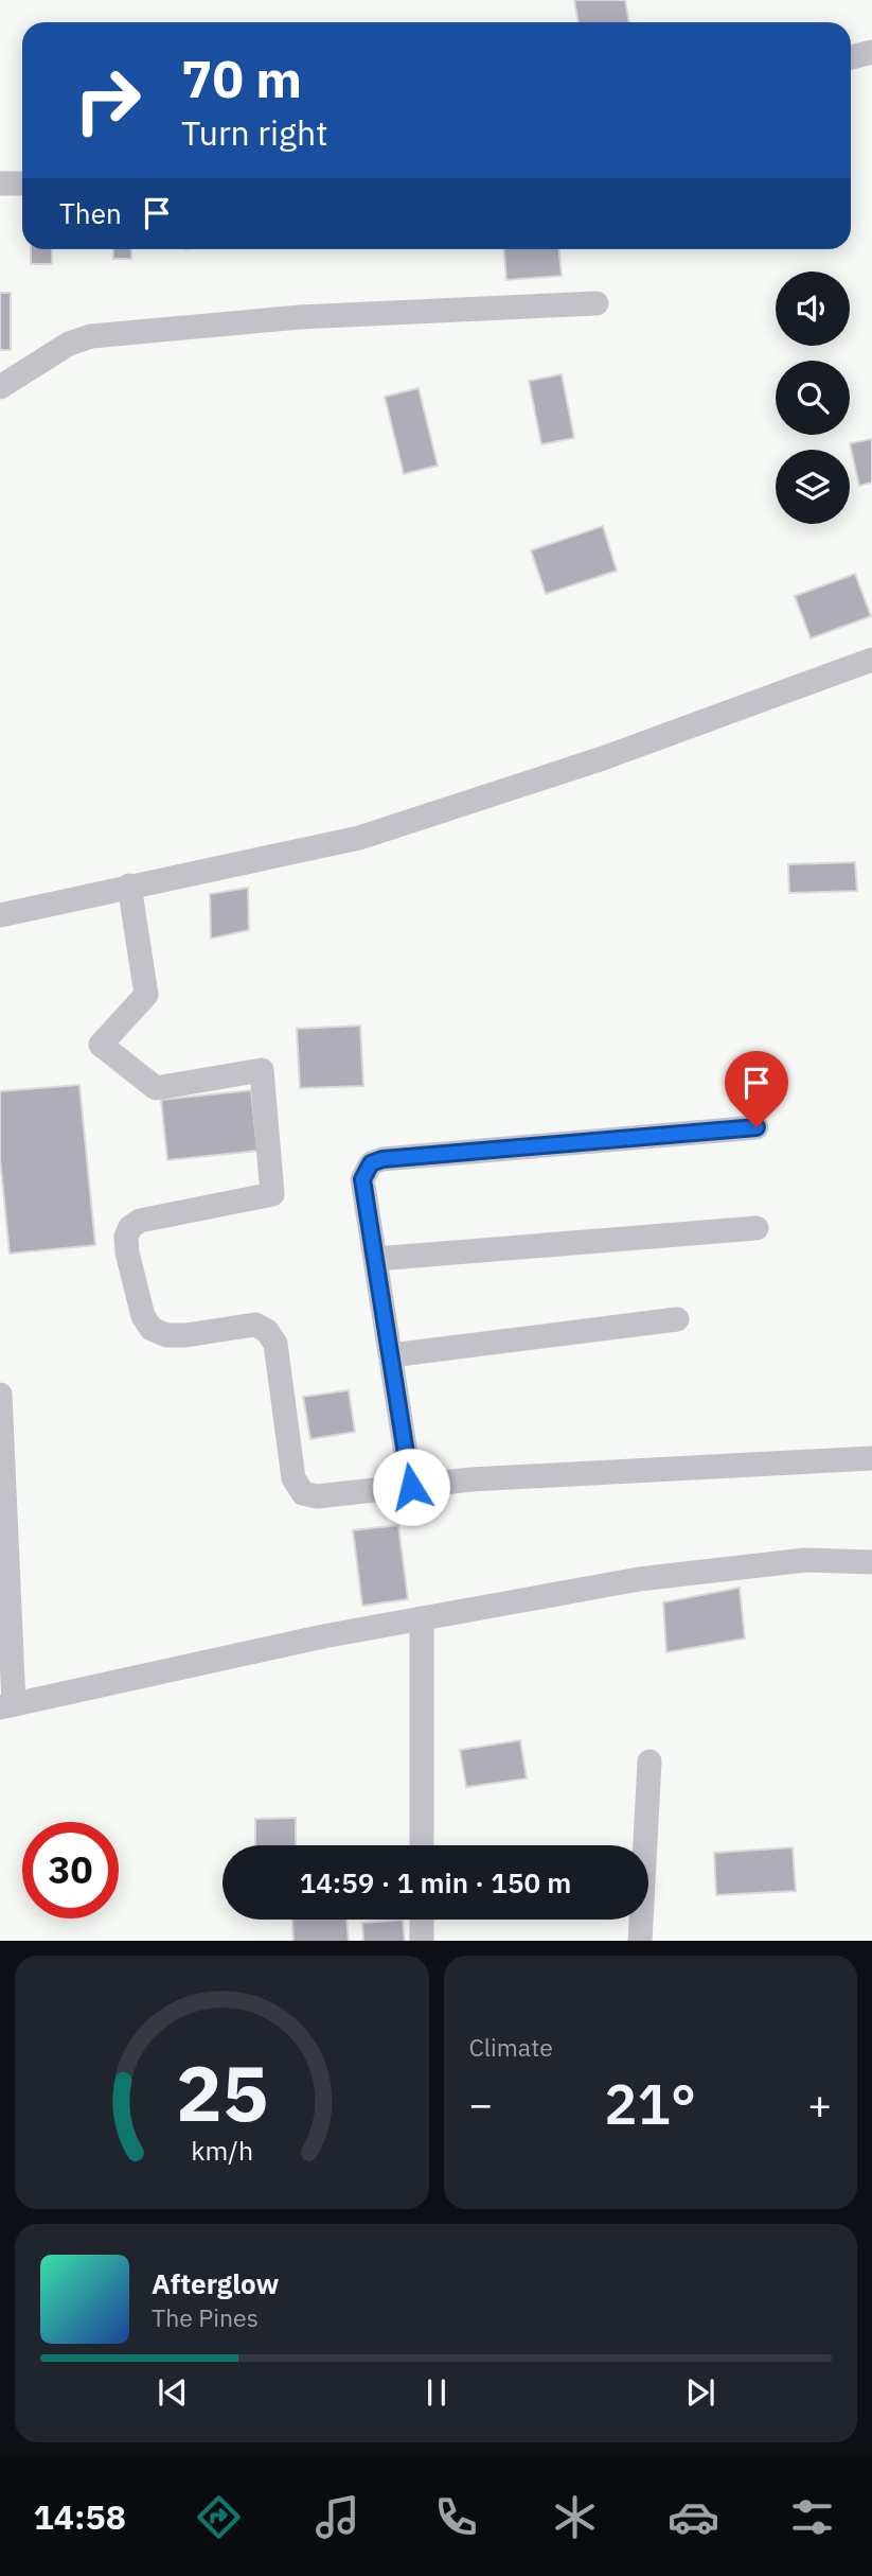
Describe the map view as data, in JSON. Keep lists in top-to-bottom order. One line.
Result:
{"page":{"turn":["70 m","Turn right"],"then":"Then","limit":"30","trip":"14:59 · 1 min · 150 m","tile":"Climate","heat":["−","21°","+"],"song":["Afterglow","The Pines"],"tabs":"14:58","gauge":["25","km/h"]}}
